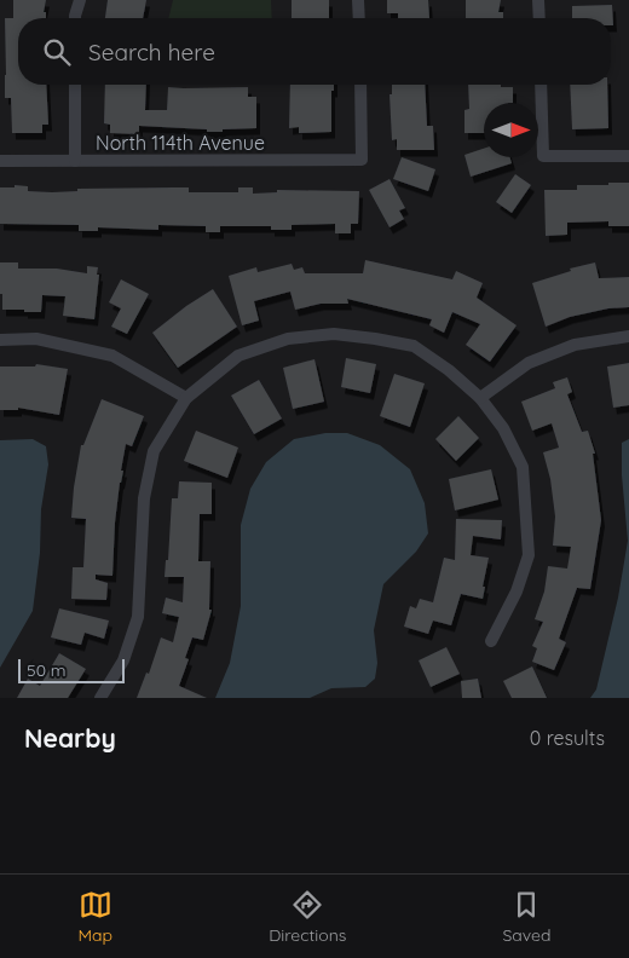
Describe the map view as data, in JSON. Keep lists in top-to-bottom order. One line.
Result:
{"streets":{"street":["North 114th Avenue"]},"scale_bar":"50 m","north":"right","page":{"search":"Search here","scale":"50 m","heading":["Nearby","0 results"],"nav":["Map","Directions","Saved"]}}
